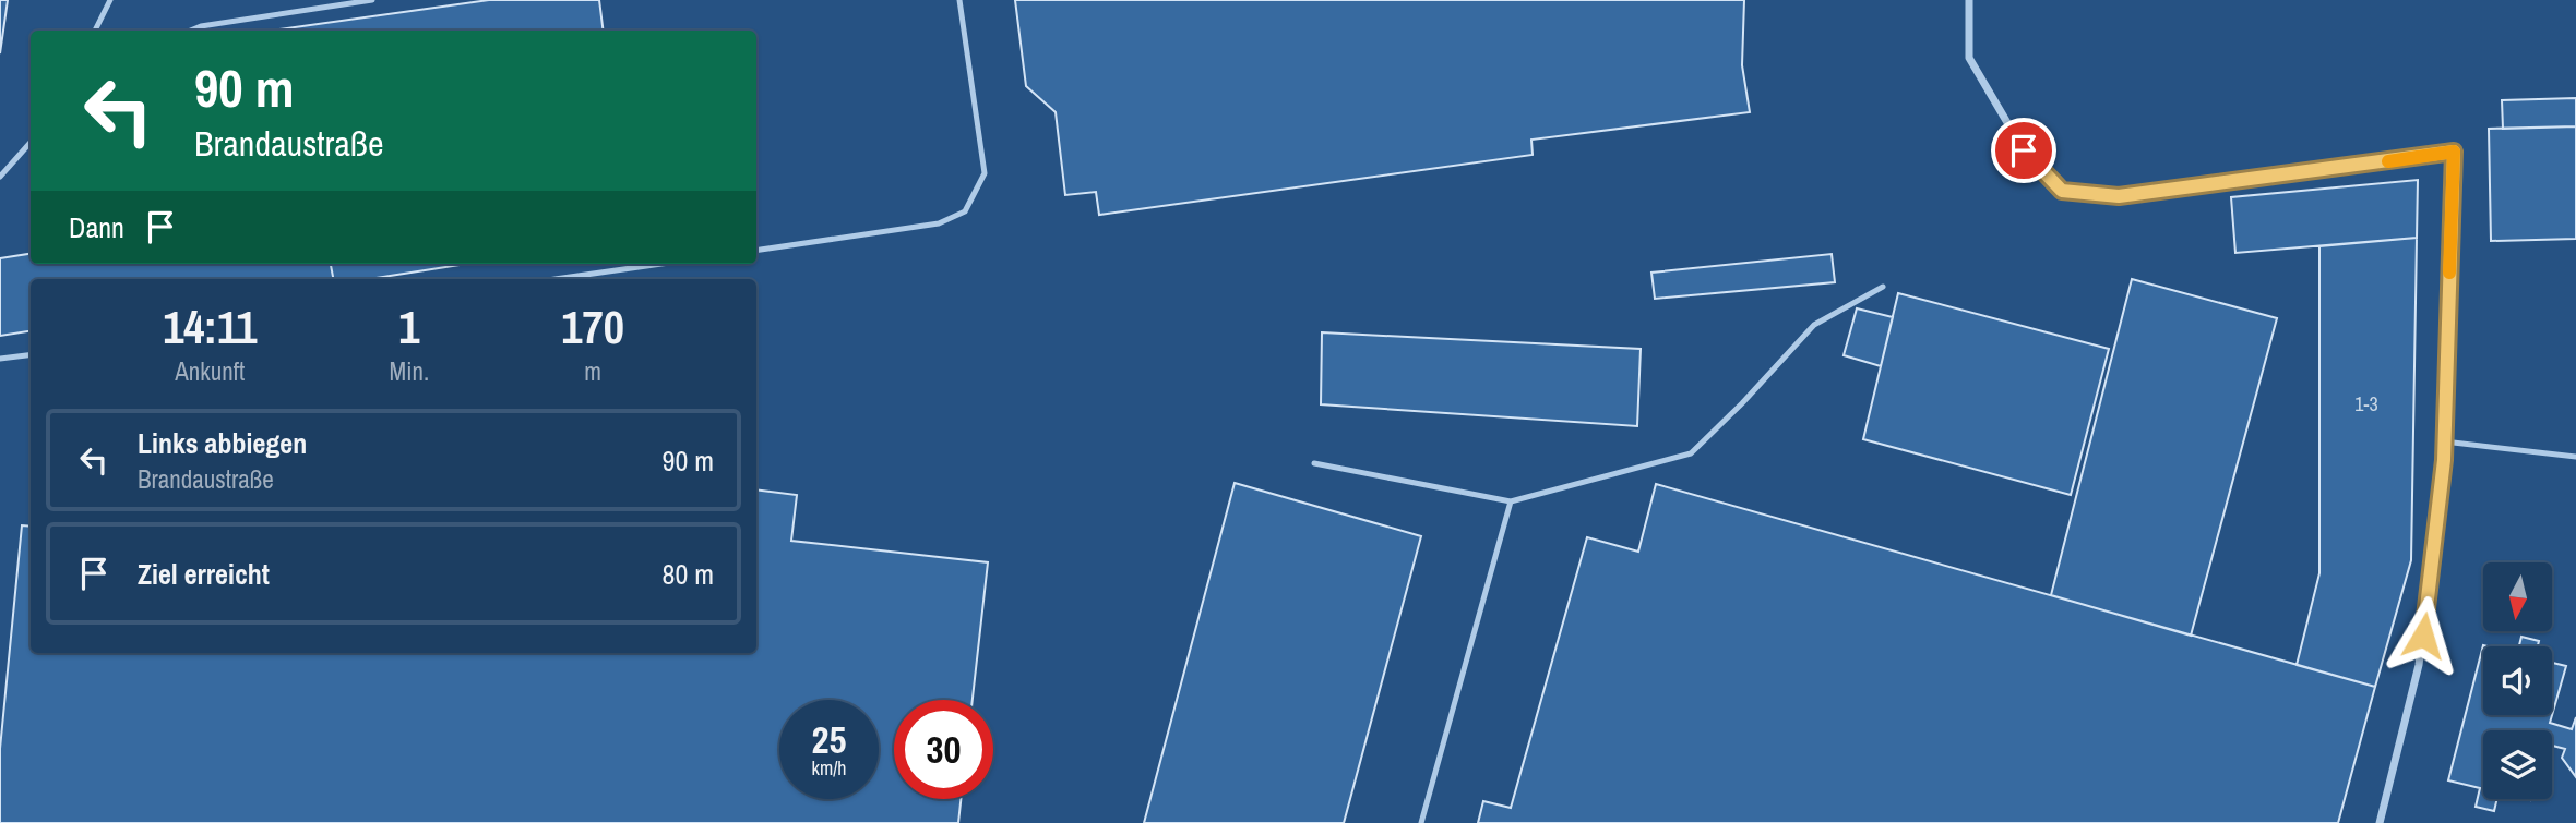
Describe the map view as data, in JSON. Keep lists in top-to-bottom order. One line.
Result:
{"house_numbers":["1-3"],"north":"bottom","page":{"turn":["90 m","Brandaustraße"],"then":"Dann","eta":["14:11","Ankunft","1","Min.","170","m"],"list":[{"name":"Links abbiegen","note":"Brandaustraße","value":"90 m"},{"name":"Ziel erreicht","value":"80 m"}],"speed":"25 km/h","limit":"30"}}
